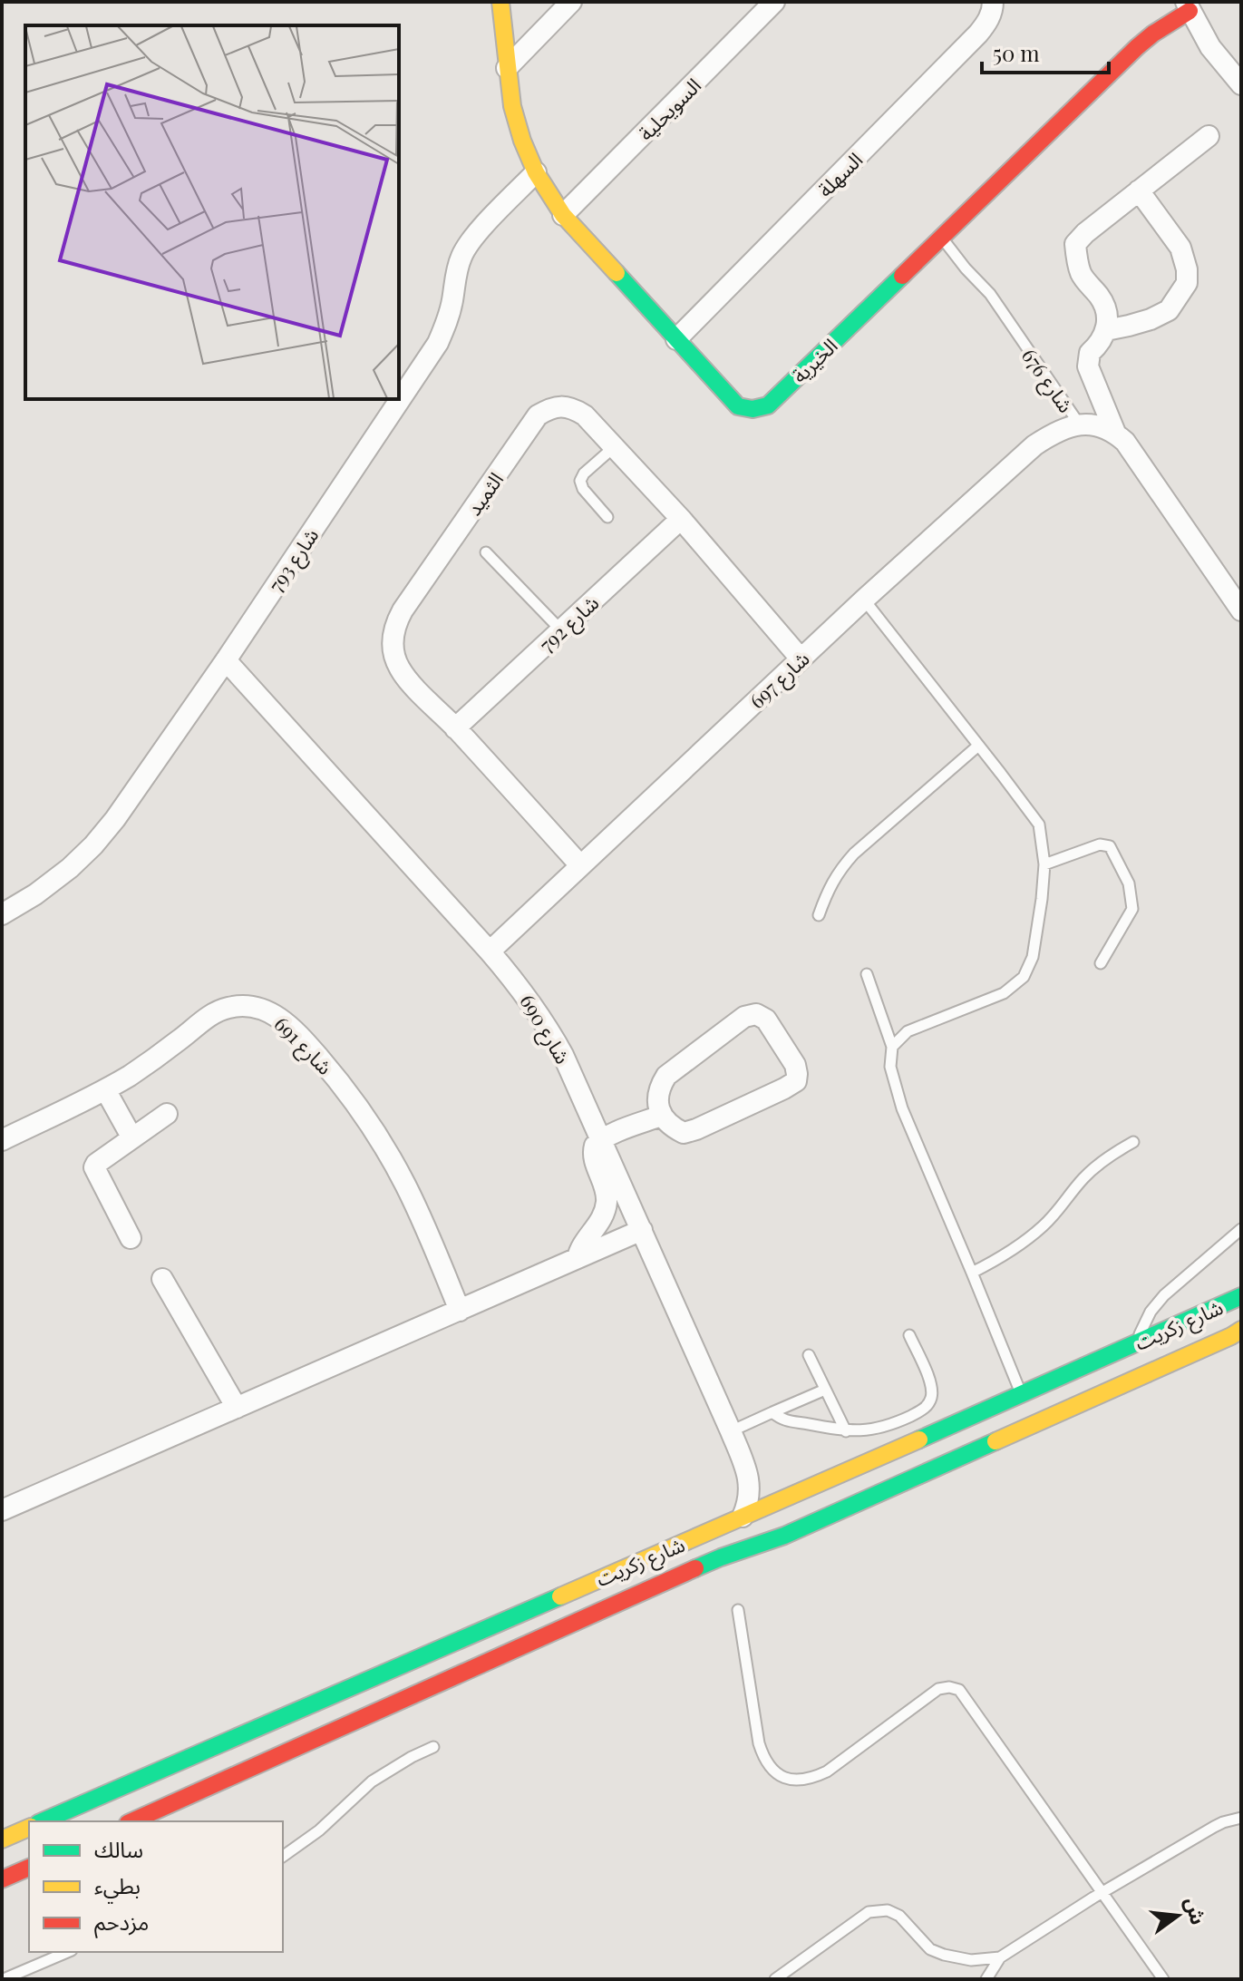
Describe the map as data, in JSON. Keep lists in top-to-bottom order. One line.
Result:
{"streets":{"street":["السويحلية","السهلة","الخيرية","شارع 676","الثميد","شارع 793","شارع 792","شارع 697","شارع 690","شارع 691","شارع زكريت"]},"crossings":[["السويحلية","الخيرية"],["السهلة","الخيرية"],["الخيرية","شارع 676"],["الخيرية","شارع 793"],["شارع 676","شارع 697"],["الثميد","شارع 792"],["الثميد","شارع 697"],["شارع 793","شارع 690"],["شارع 697","شارع 690"],["شارع 690","شارع زكريت"]],"legend":["سالك","بطيء","مزدحم"],"scale_bar":"50 m","north":"right"}
